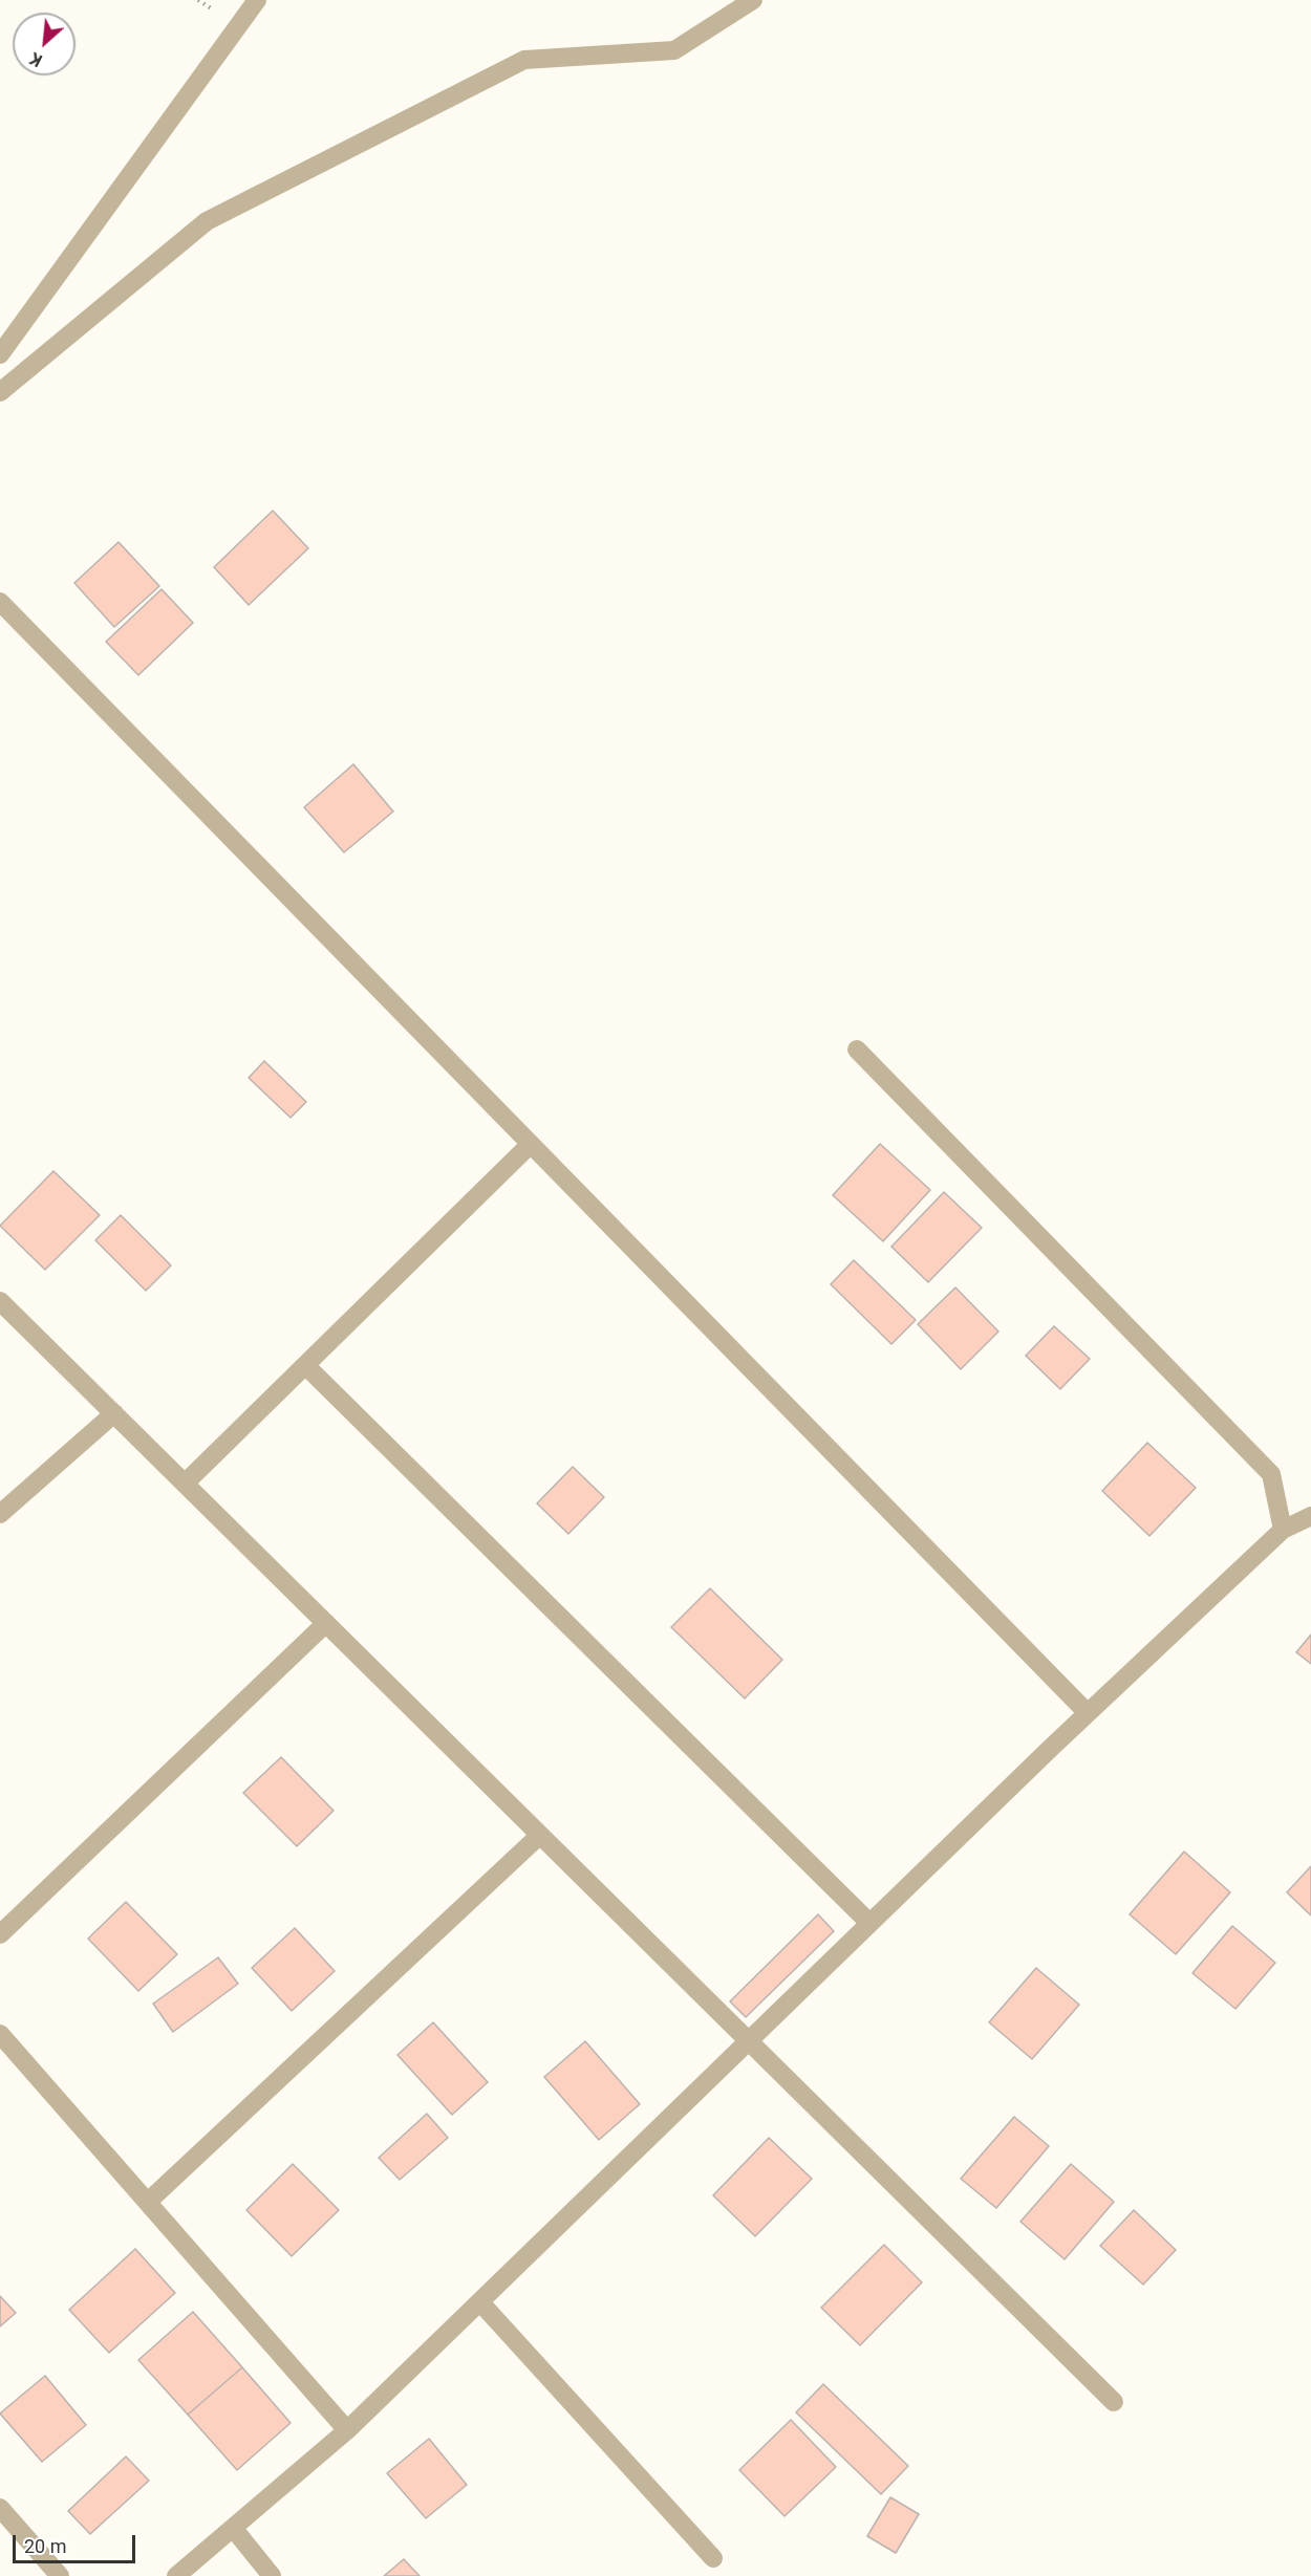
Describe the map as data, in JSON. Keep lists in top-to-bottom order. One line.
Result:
{"scale_bar":"20 m","north":"bottom left"}
